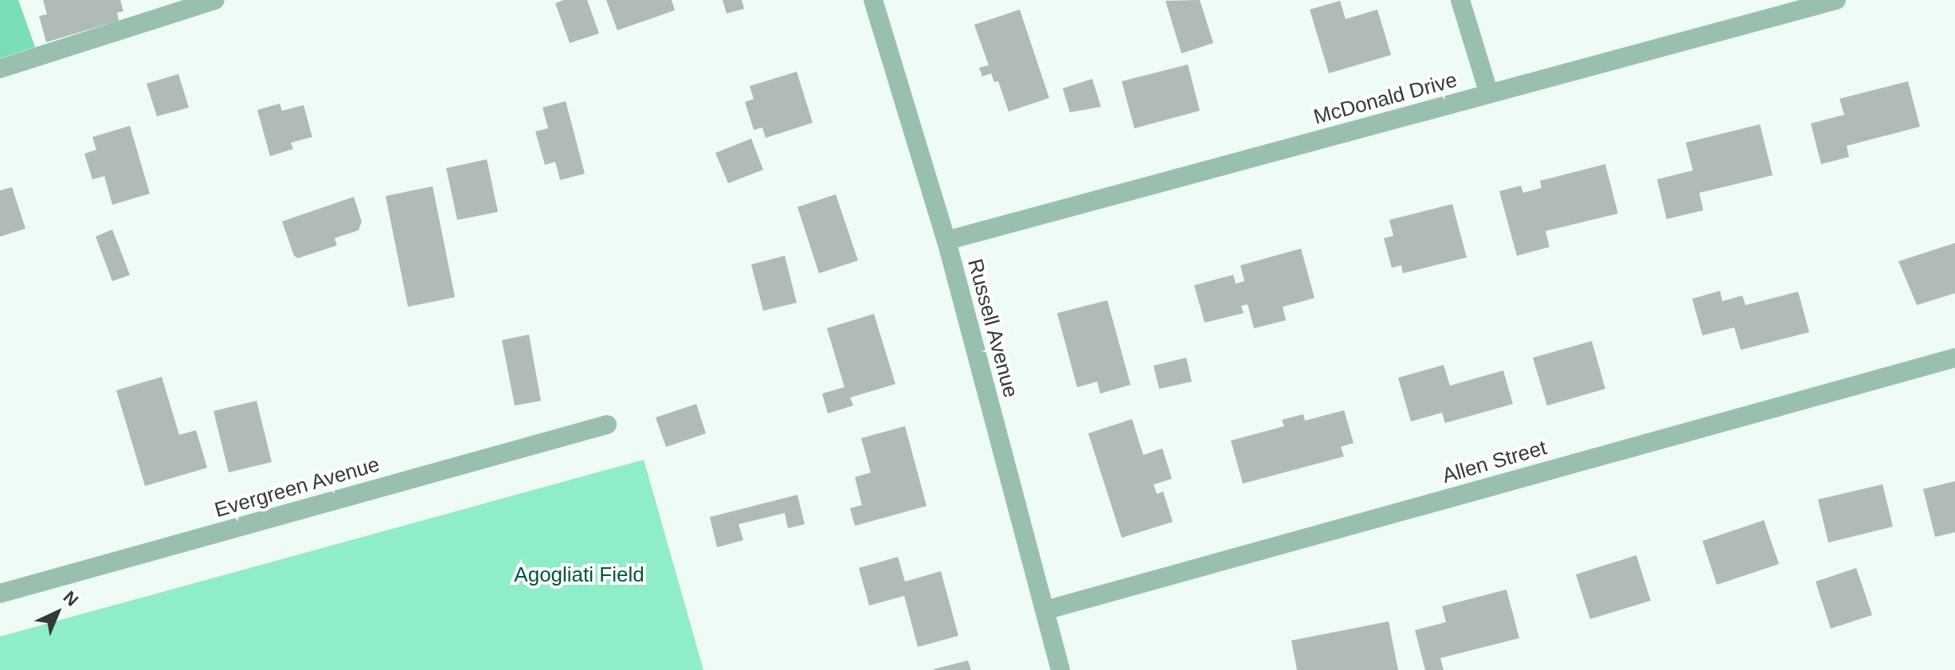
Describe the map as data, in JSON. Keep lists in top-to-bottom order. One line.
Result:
{"streets":{"street":["McDonald Drive","Russell Avenue","Allen Street","Evergreen Avenue"]},"crossings":[["McDonald Drive","Russell Avenue"],["Russell Avenue","Allen Street"]],"parks":["Agogliati Field"],"north":"top right"}
